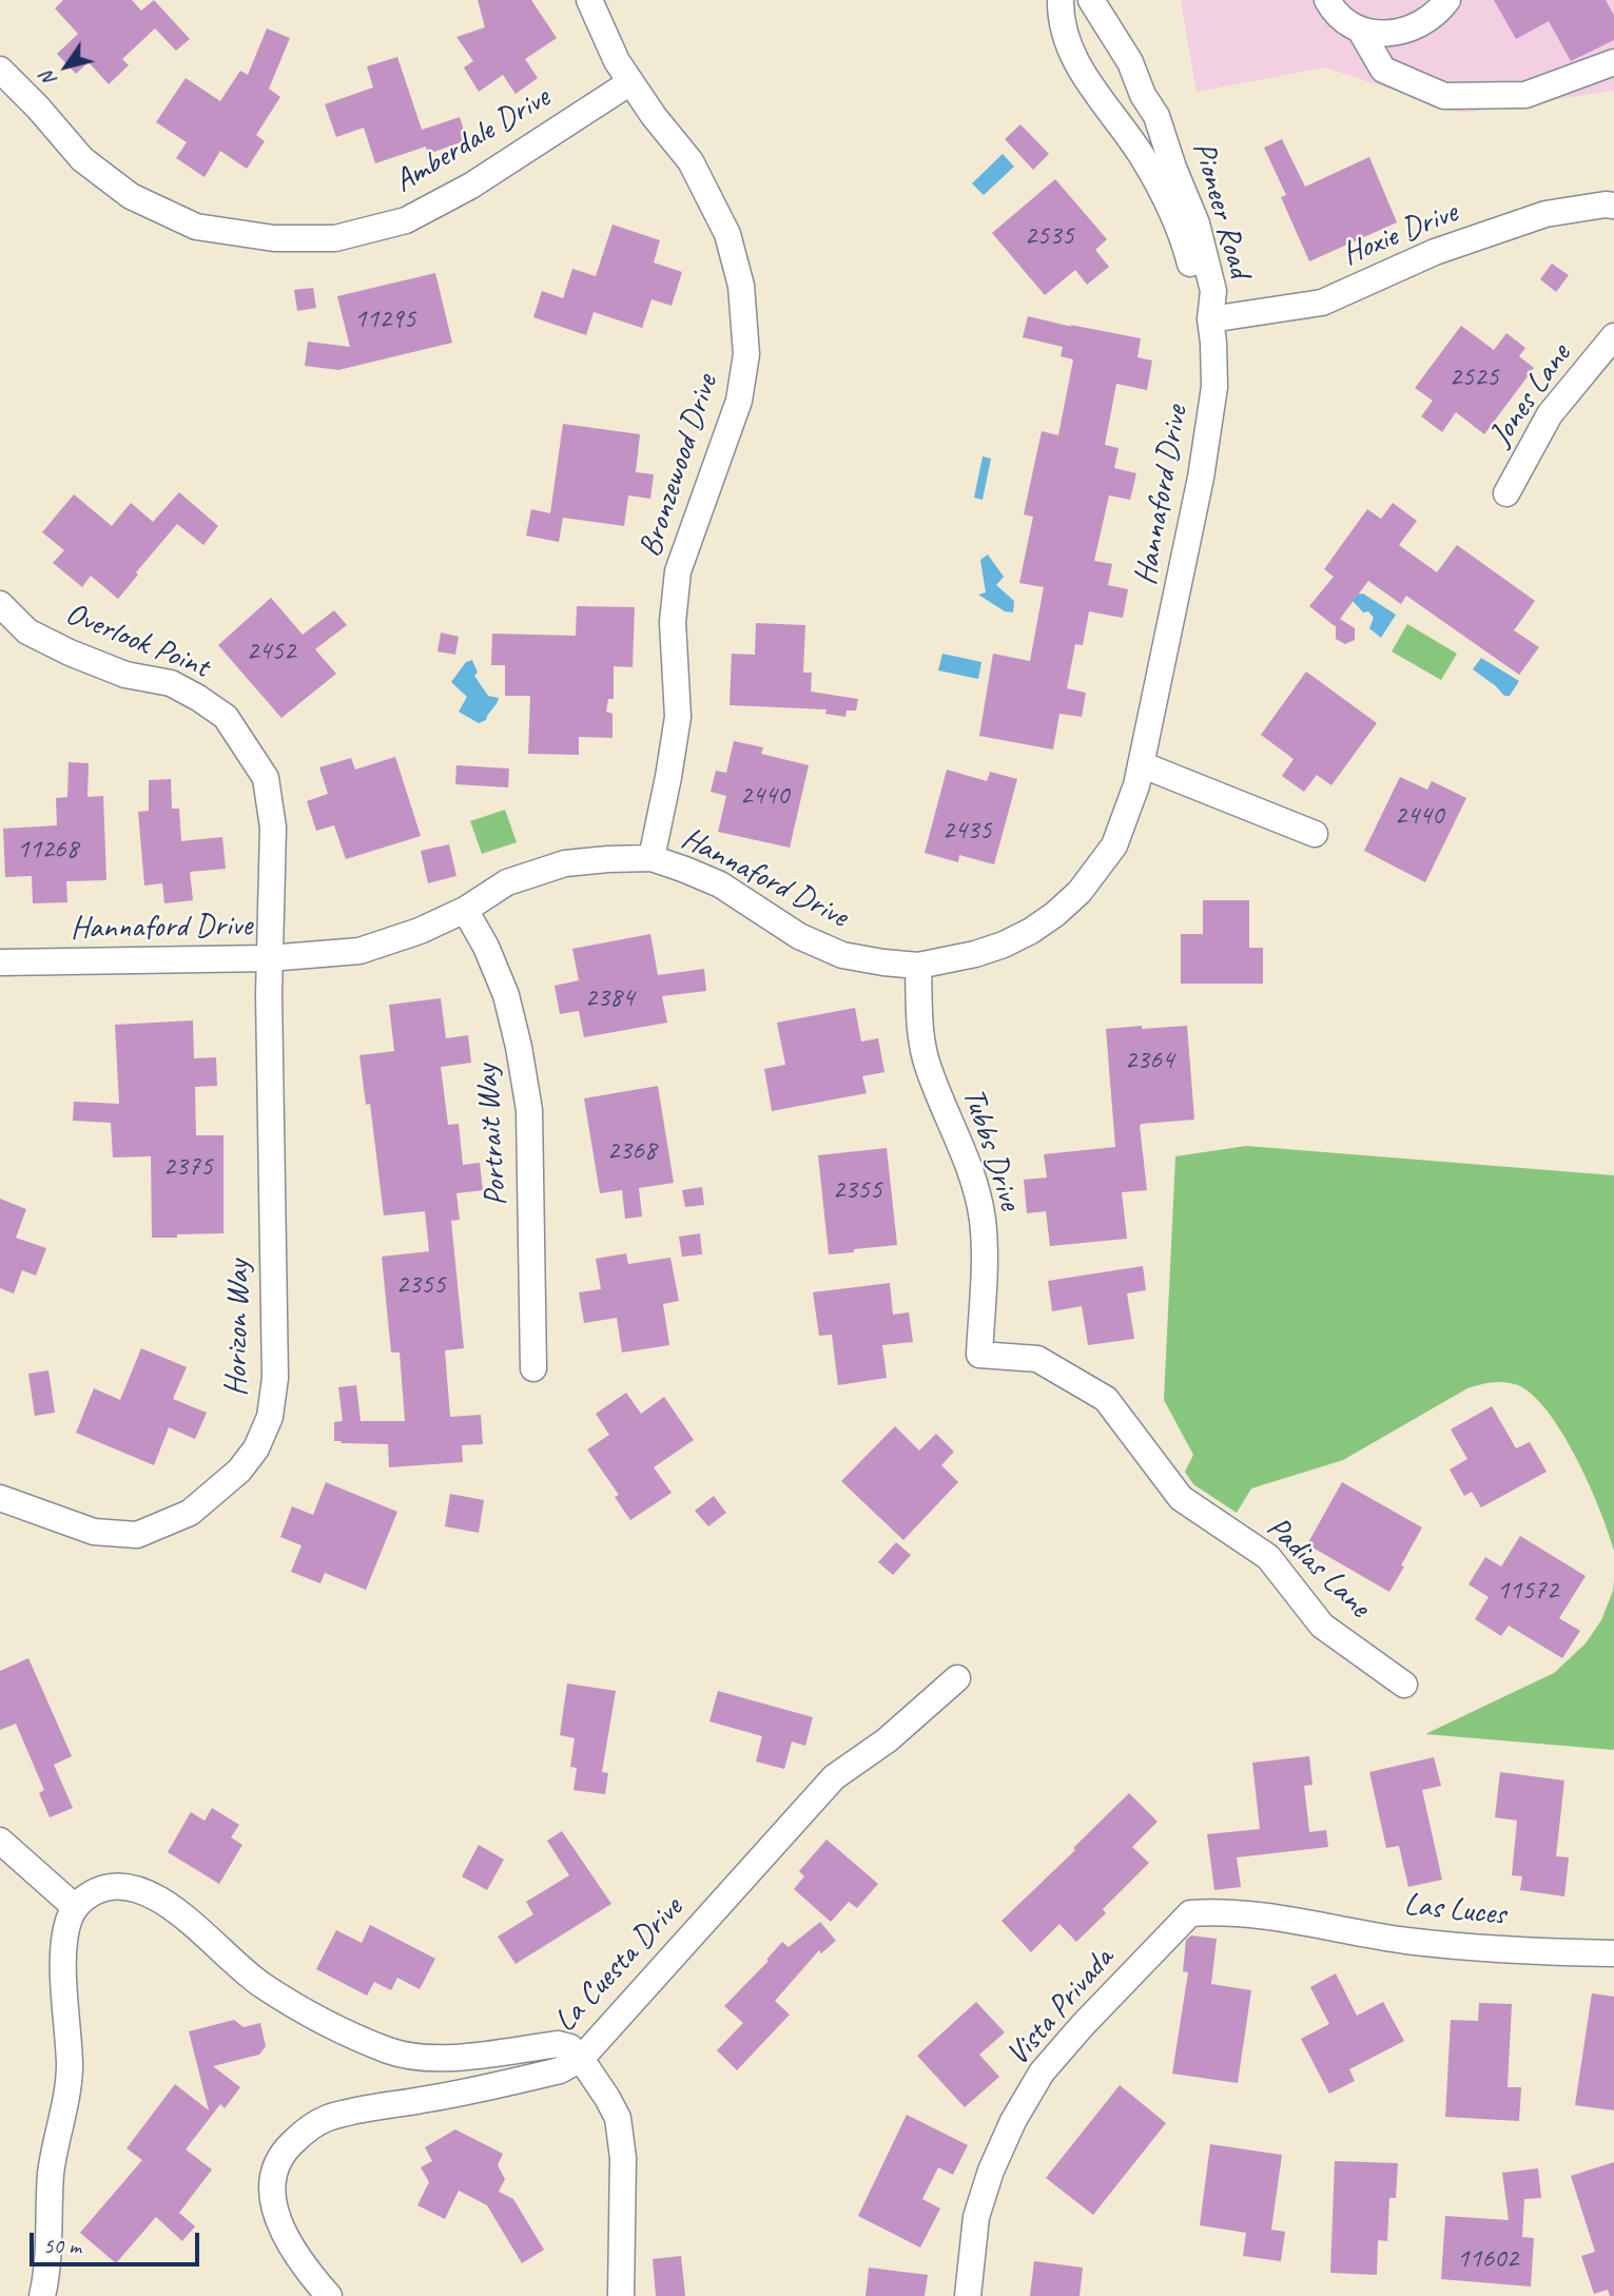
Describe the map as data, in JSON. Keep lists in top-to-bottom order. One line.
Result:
{"streets":{"street":["Amberdale Drive","Pioneer Road","Hoxie Drive","Jones Lane","Bronzewood Drive","Hannaford Drive","Overlook Point","Portrait Way","Tubbs Drive","Horizon Way","Padias Lane","Las Luces","La Cuesta Drive","Vista Privada"]},"crossings":[["Amberdale Drive","Bronzewood Drive"],["Pioneer Road","Hoxie Drive"],["Pioneer Road","Hannaford Drive"],["Hoxie Drive","Hannaford Drive"],["Bronzewood Drive","Hannaford Drive"],["Hannaford Drive","Overlook Point"],["Hannaford Drive","Portrait Way"],["Hannaford Drive","Tubbs Drive"],["Hannaford Drive","Horizon Way"],["Overlook Point","Horizon Way"],["Tubbs Drive","Padias Lane"],["Las Luces","Vista Privada"]],"house_numbers":["2535","11295","2525","2452","2440","2440","2435","11268","2384","2364","2368","2375","2355","2355","11572","11602"],"scale_bar":"50 m","north":"bottom left"}
